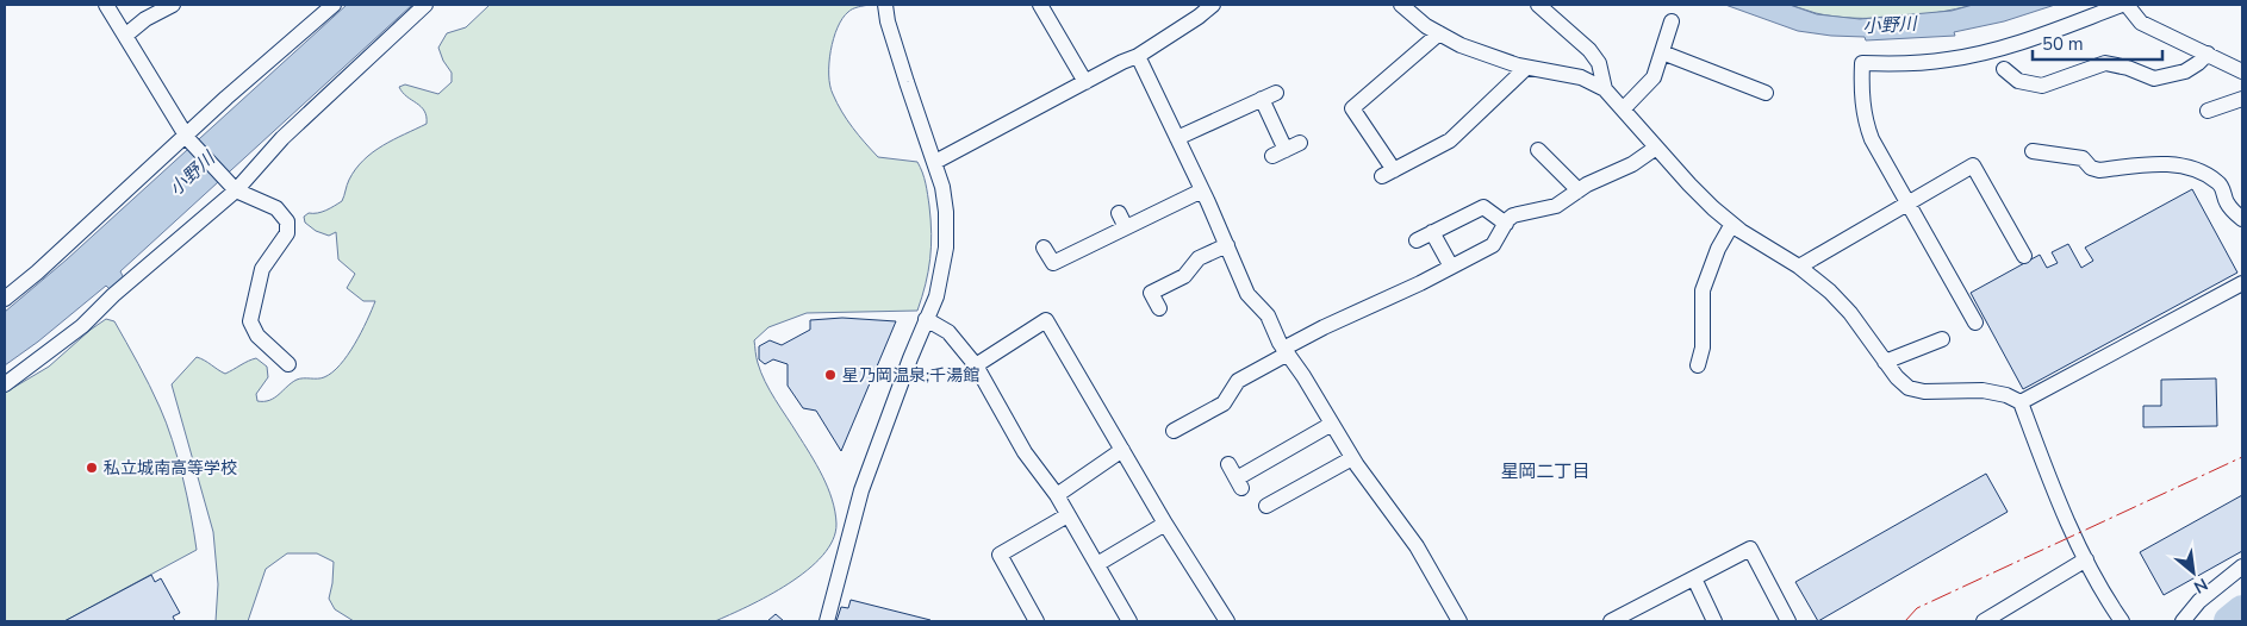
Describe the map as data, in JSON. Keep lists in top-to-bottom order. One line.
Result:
{"districts":["星岡二丁目"],"water":["小野川"],"places":["星乃岡温泉;千湯館","私立城南高等学校"],"scale_bar":"50 m","north":"bottom right"}
